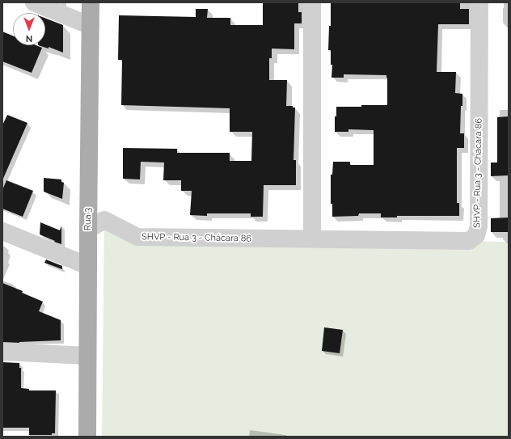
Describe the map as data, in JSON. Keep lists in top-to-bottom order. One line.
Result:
{"streets":{"main road":["Rua 3"],"street":["SHVP - Rua 3 - Chácara 86"]},"crossings":[["SHVP - Rua 3 - Chácara 86","Rua 3"]],"north":"bottom"}
